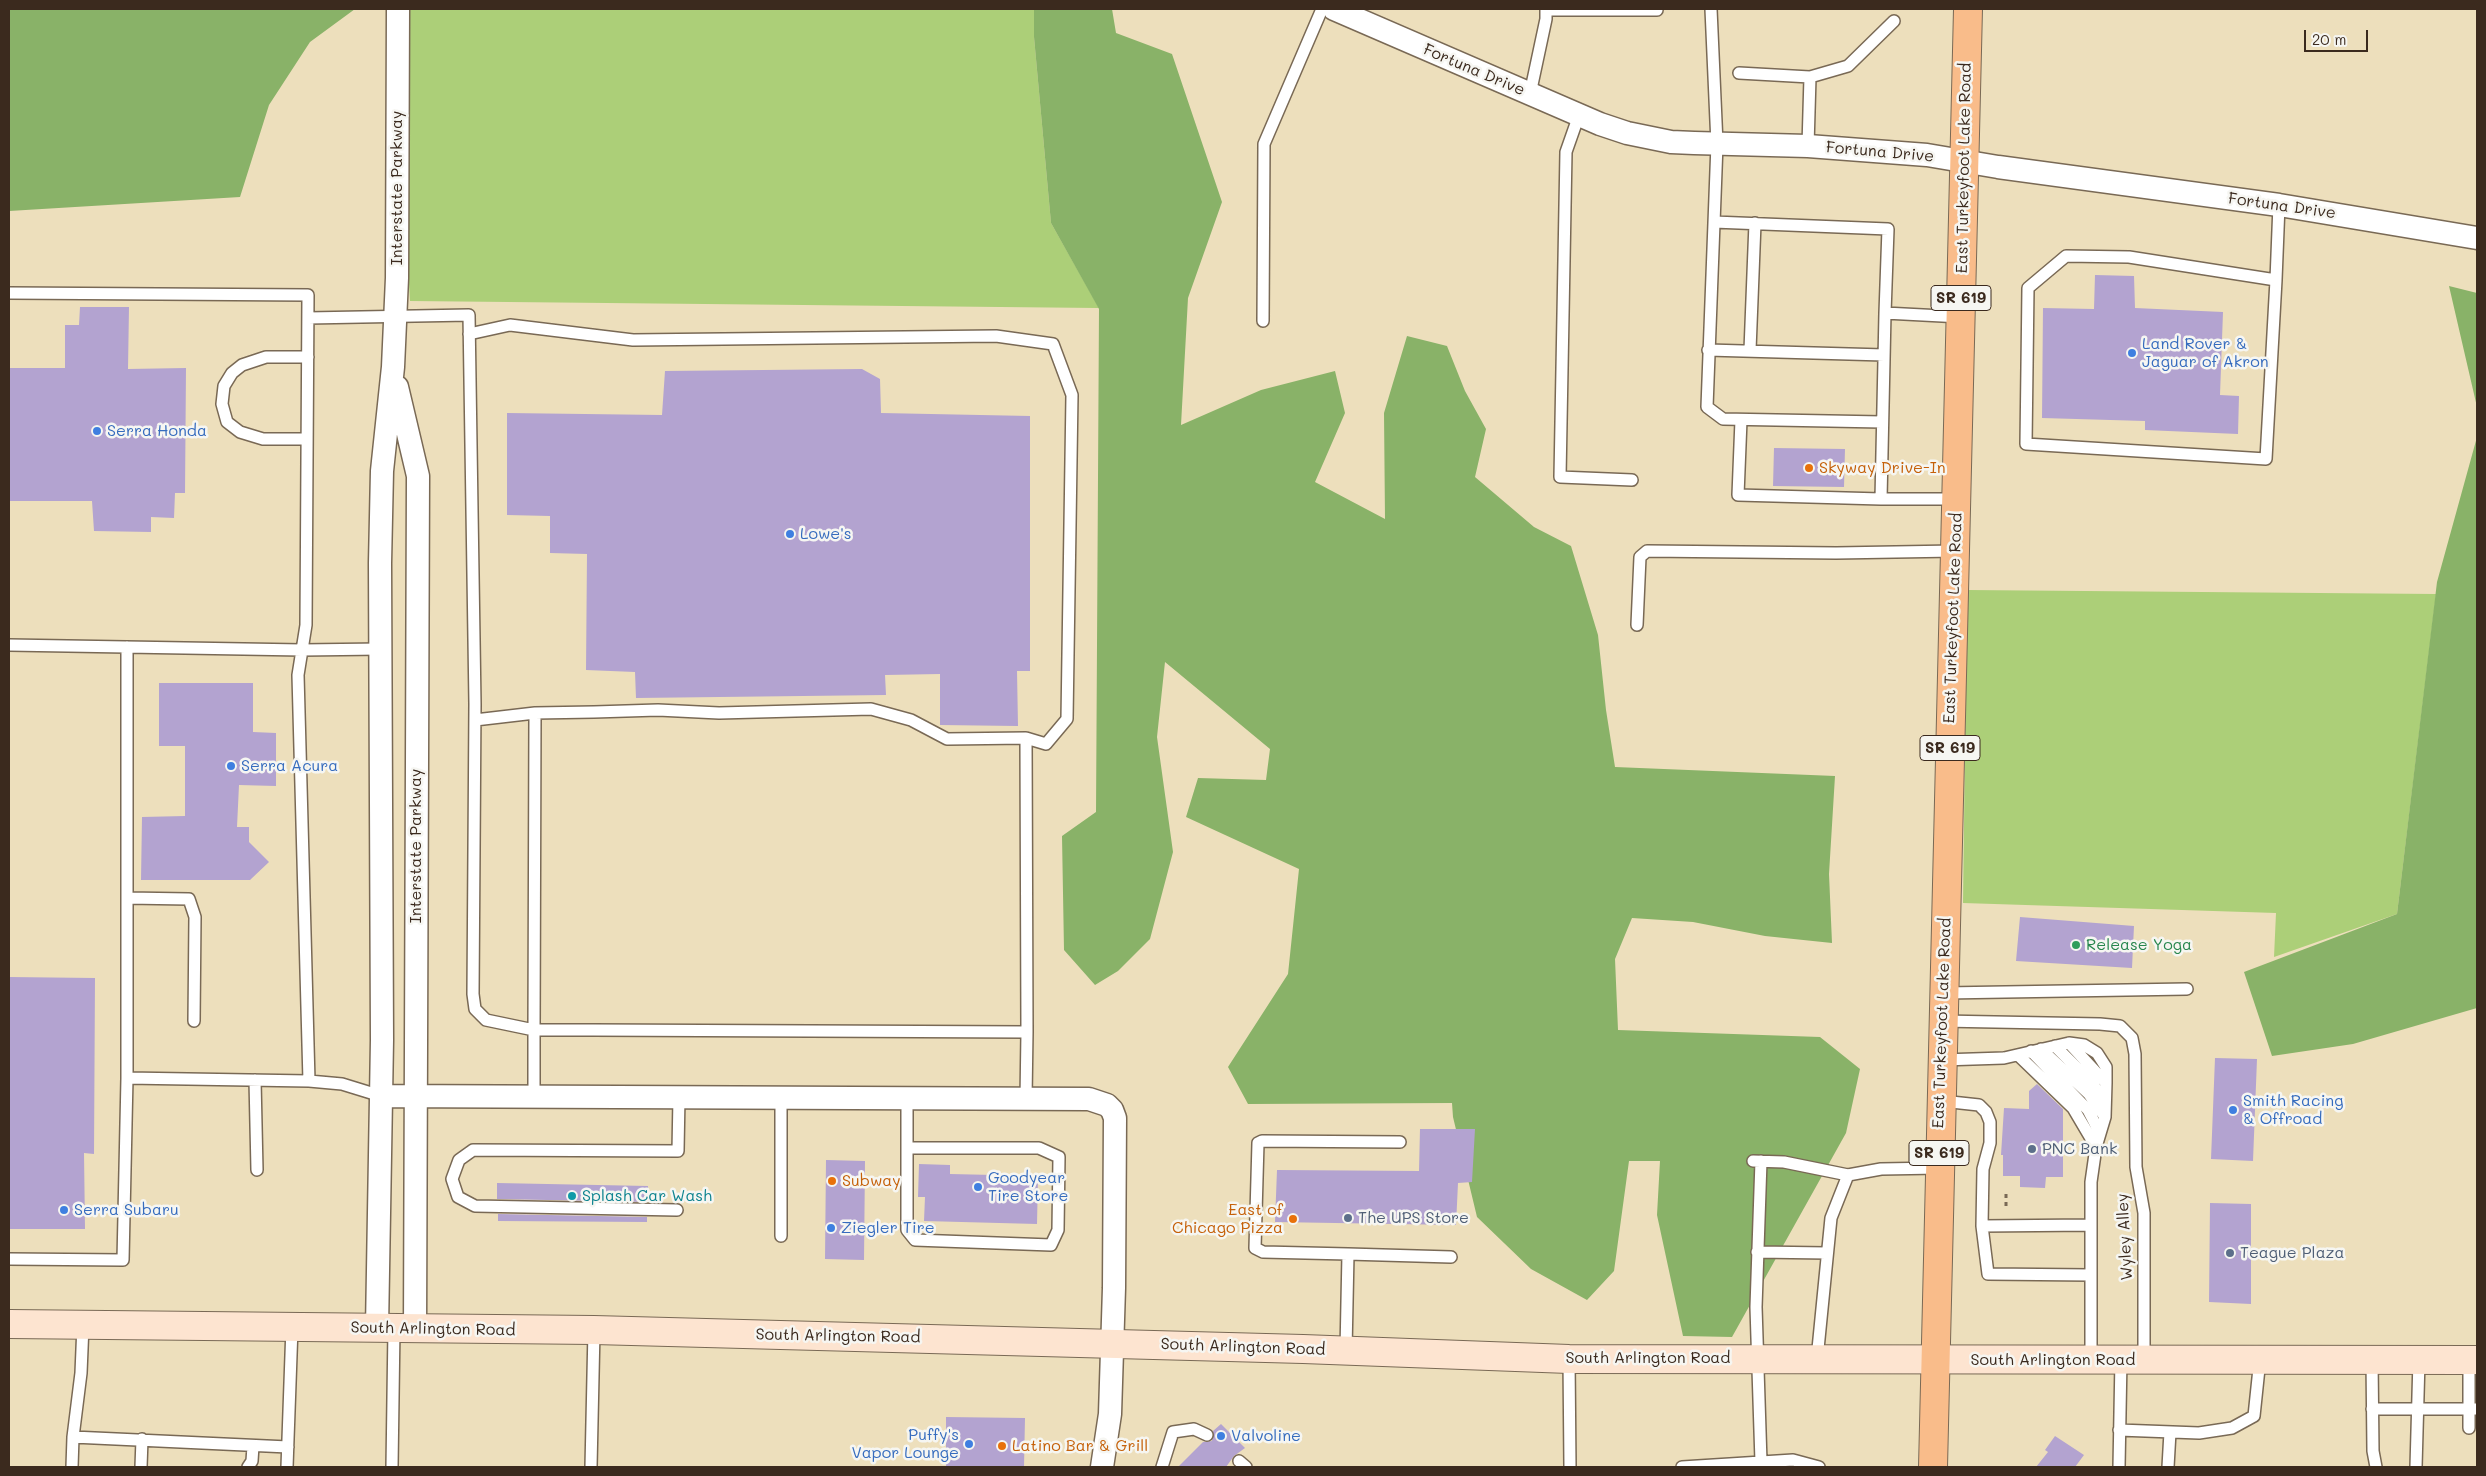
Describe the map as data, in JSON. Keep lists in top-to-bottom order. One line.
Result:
{"streets":{"main road":["East Turkeyfoot Lake Road","SR 619","South Arlington Road"],"street":["Fortuna Drive","Interstate Parkway"],"lane":["Wyley Alley"]},"crossings":[["Fortuna Drive","East Turkeyfoot Lake Road"],["East Turkeyfoot Lake Road","Wyley Alley"],["East Turkeyfoot Lake Road","South Arlington Road"],["Interstate Parkway","South Arlington Road"],["Wyley Alley","South Arlington Road"]],"places":["Land Rover & Jaguar of Akron","Serra Honda","Skyway Drive-In","Lowe's","Serra Acura","Release Yoga","Smith Racing & Offroad","PNC Bank","Subway","Goodyear Tire Store","Splash Car Wash","Serra Subaru","The UPS Store","East of Chicago Pizza","Ziegler Tire","Teague Plaza","Valvoline","Puffy's Vapor Lounge","Latino Bar & Grill"],"scale_bar":"20 m"}
